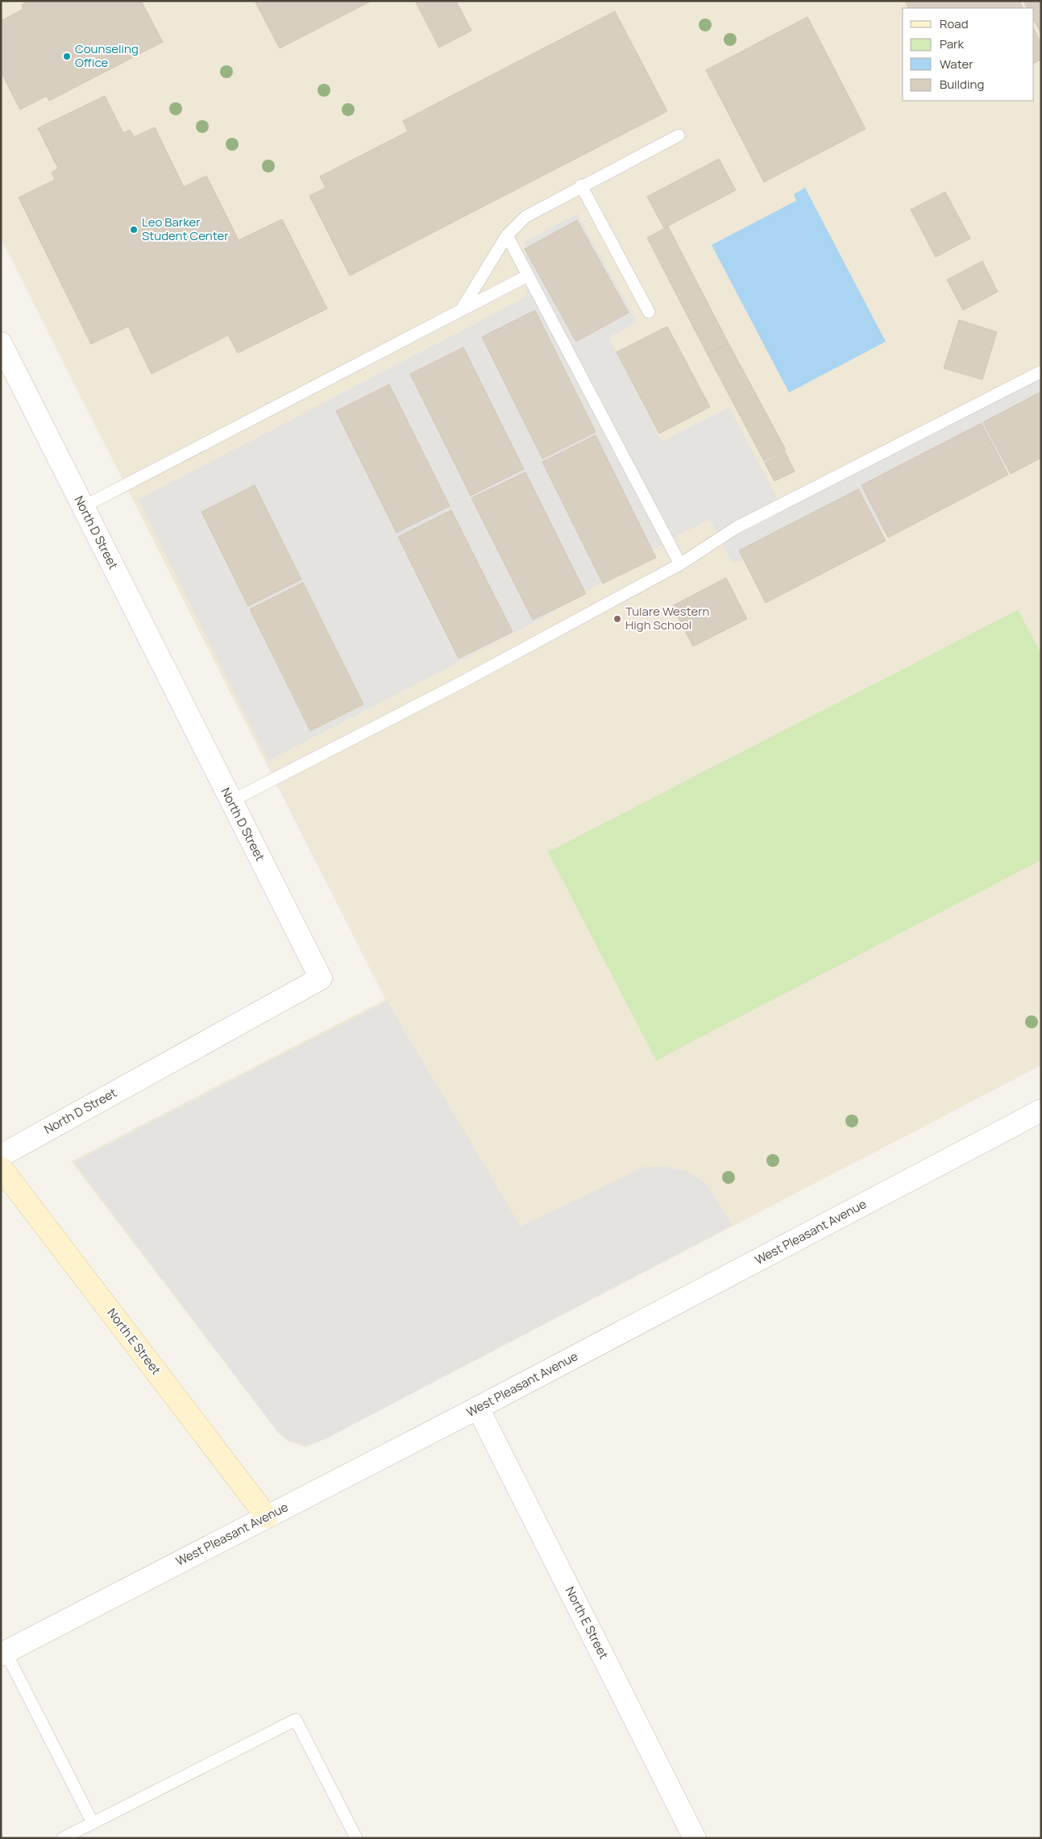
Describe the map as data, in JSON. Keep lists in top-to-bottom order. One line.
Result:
{"streets":{"street":["North D Street","West Pleasant Avenue","North E Street"]},"crossings":[["West Pleasant Avenue","North E Street"]],"places":["Counseling Office","Leo Barker Student Center","Tulare Western High School"],"legend":["Road","Park","Water","Building"]}
